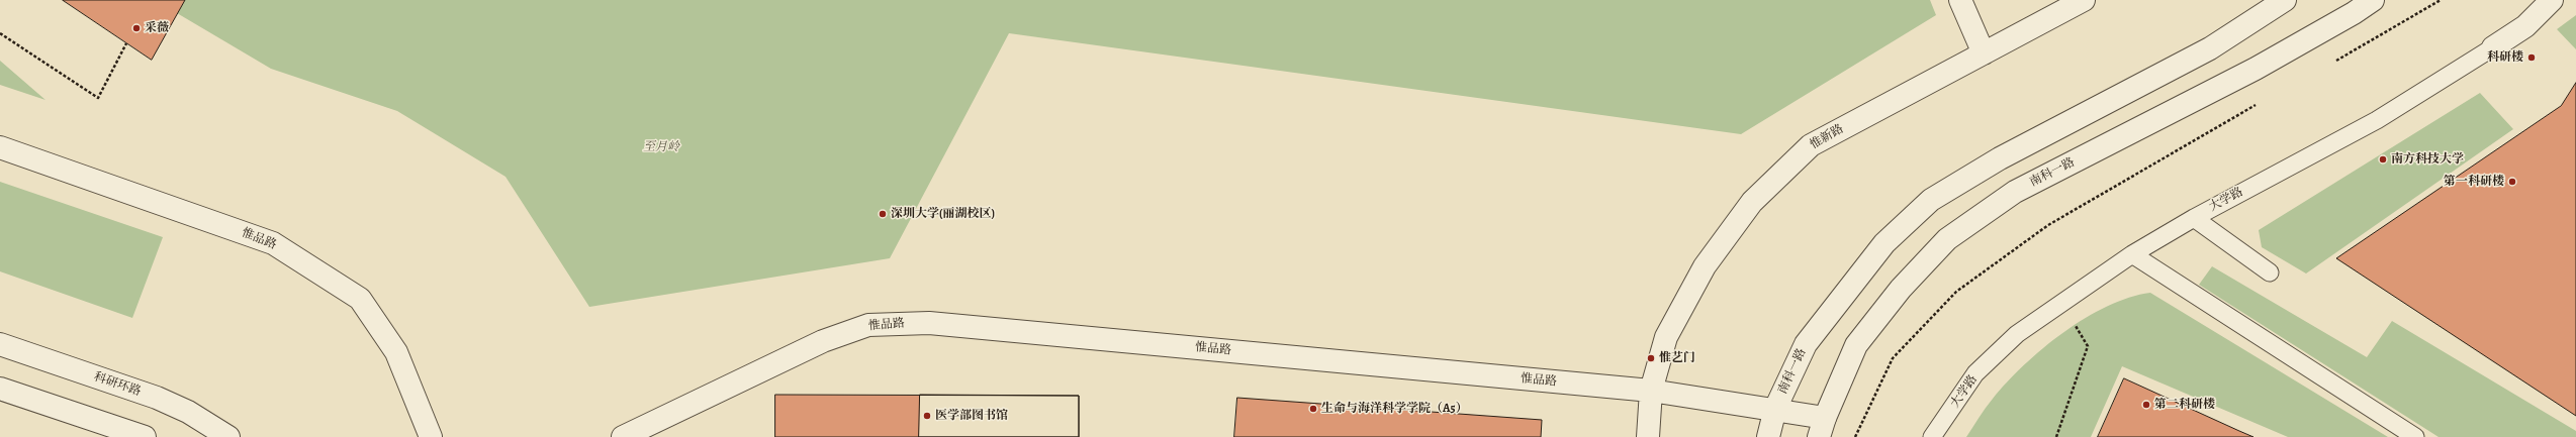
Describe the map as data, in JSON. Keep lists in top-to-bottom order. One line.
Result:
{"streets":{"street":["惟新路","南科一路","大学路","惟品路","科研环路"]},"crossings":[["惟新路","惟品路"],["南科一路","惟品路"]],"parks":["至月岭"],"places":["采薇","科研楼","南方科技大学","第一科研楼","深圳大学(丽湖校区)","惟艺门","第二科研楼","生命与海洋科学学院（A5）","医学部图书馆"]}
